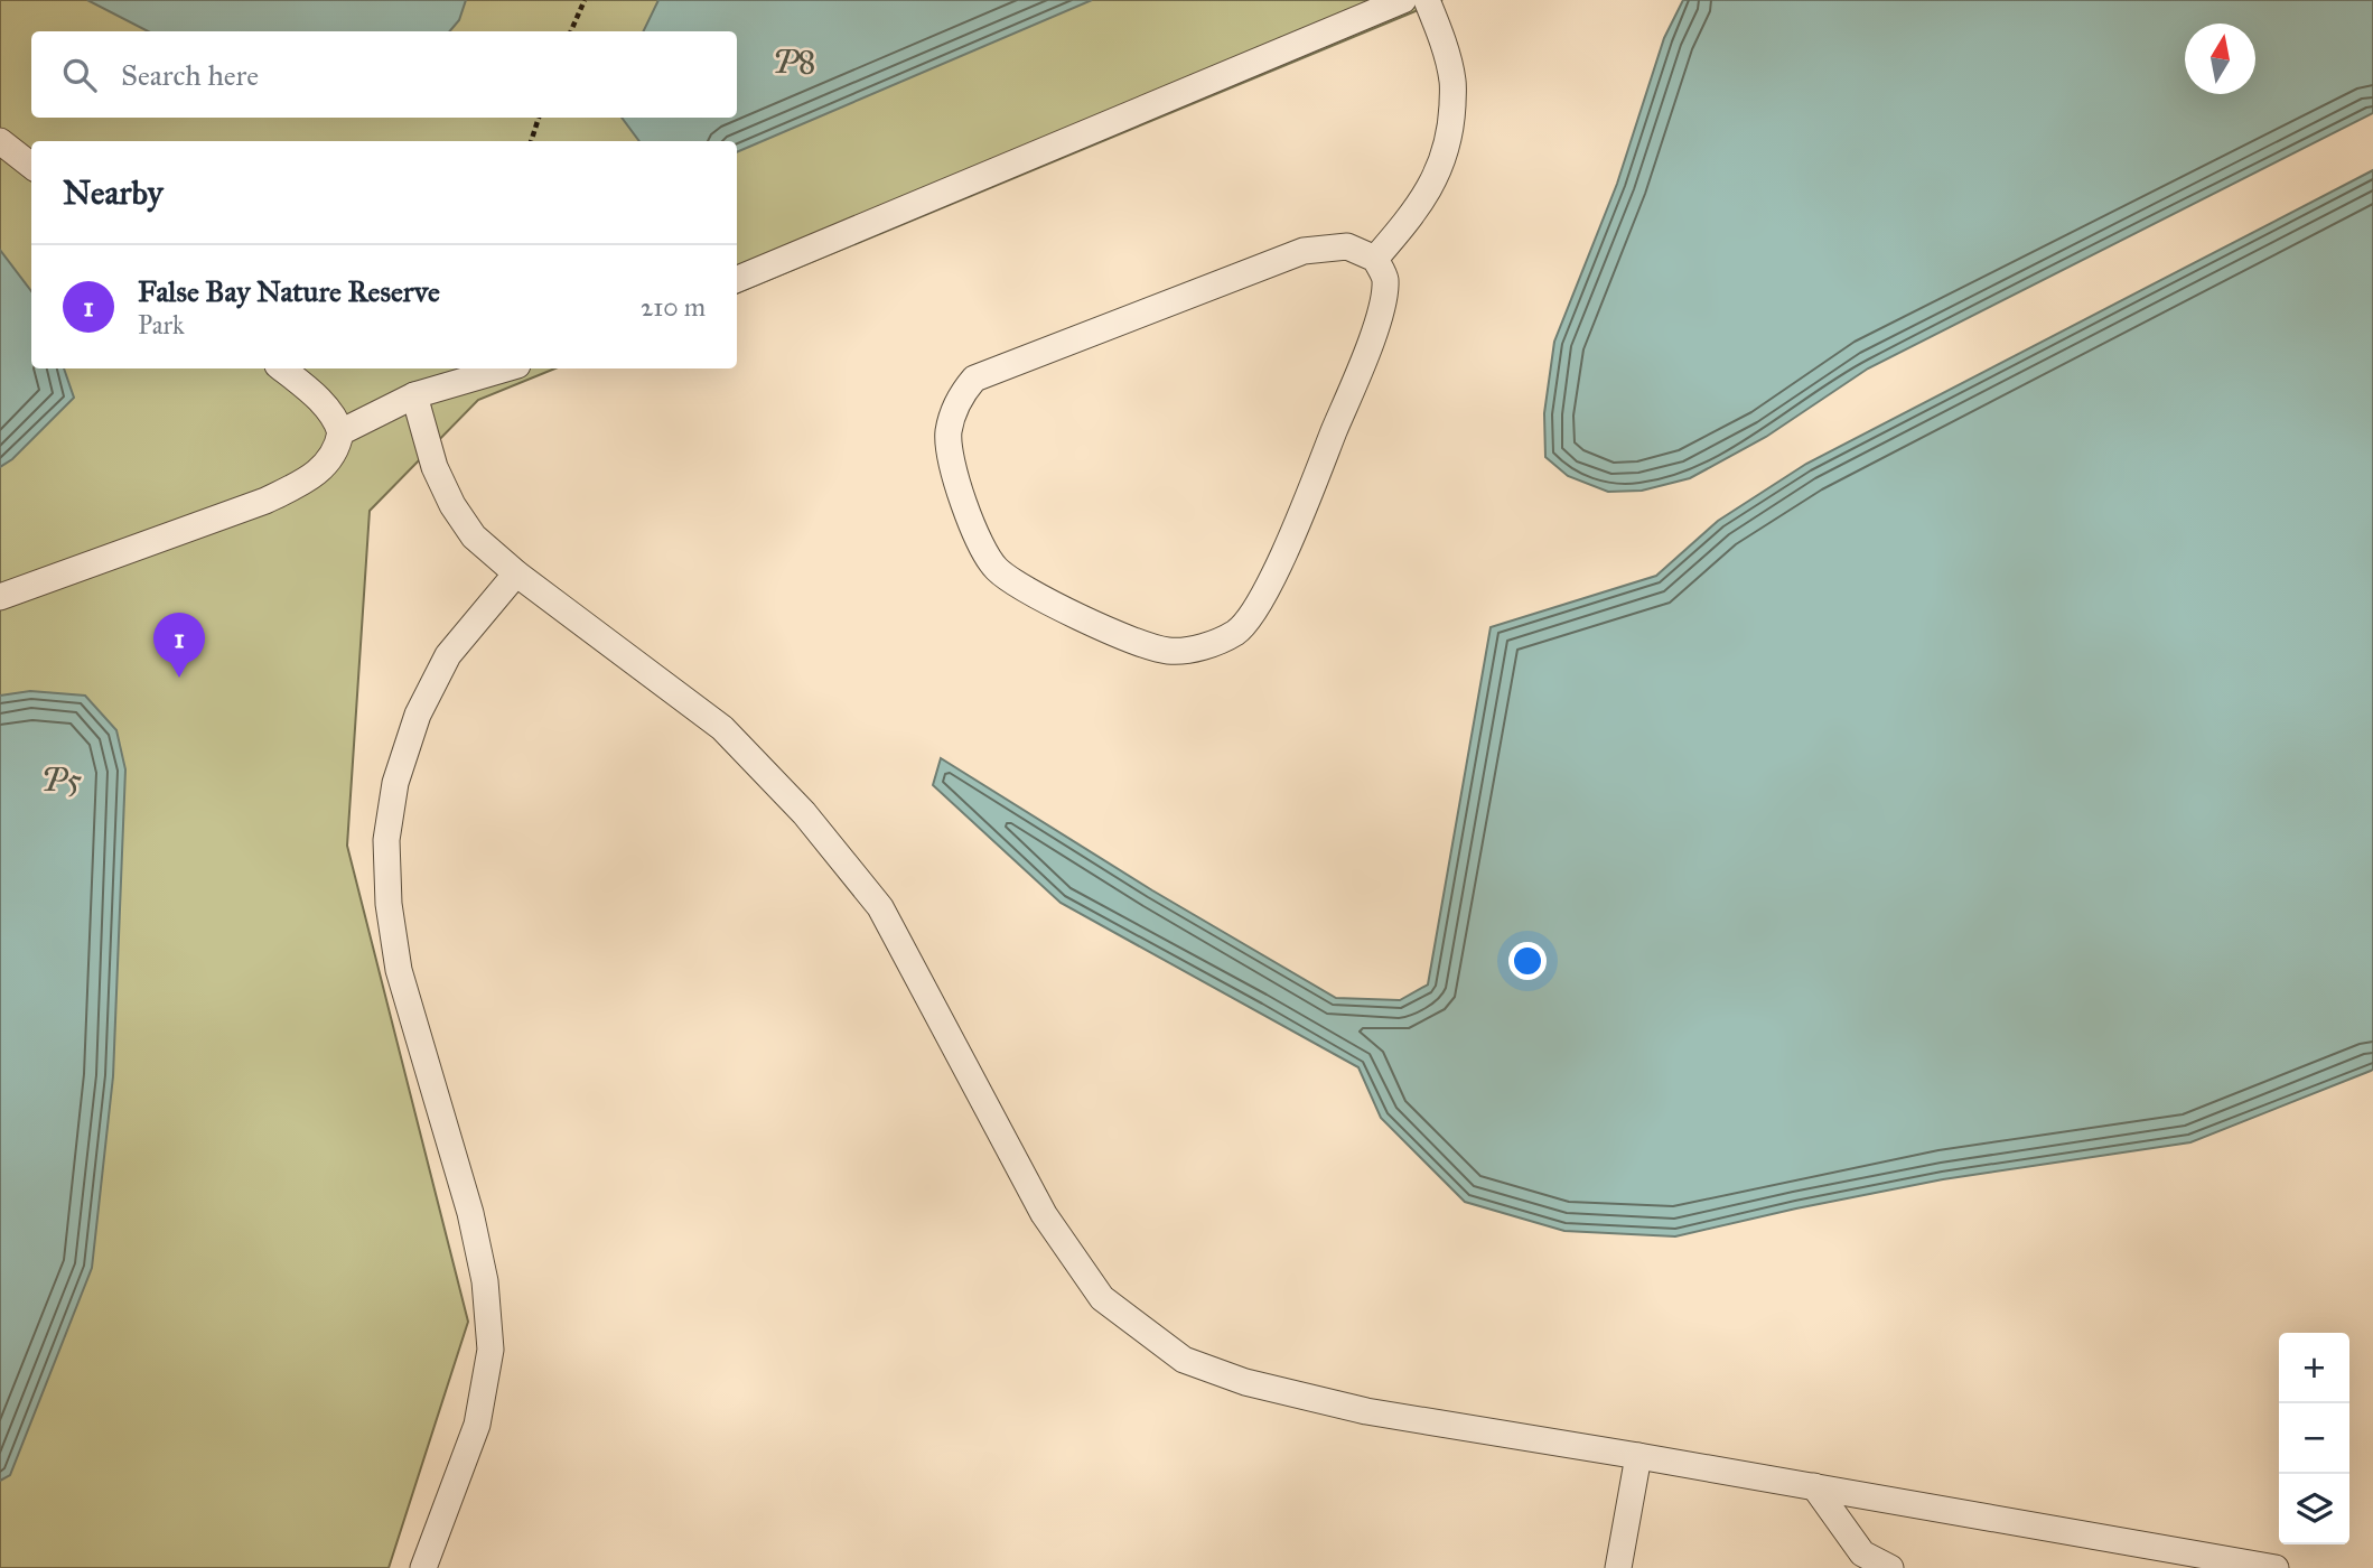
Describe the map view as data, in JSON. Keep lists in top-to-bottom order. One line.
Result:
{"water":["P8","P5"],"north":"top","page":{"search":"Search here","heading":"Nearby","list":[{"mark":"1","name":"False Bay Nature Reserve","note":"Park","value":"210 m"}],"pins":"1","map_buttons":["+","−"]}}
